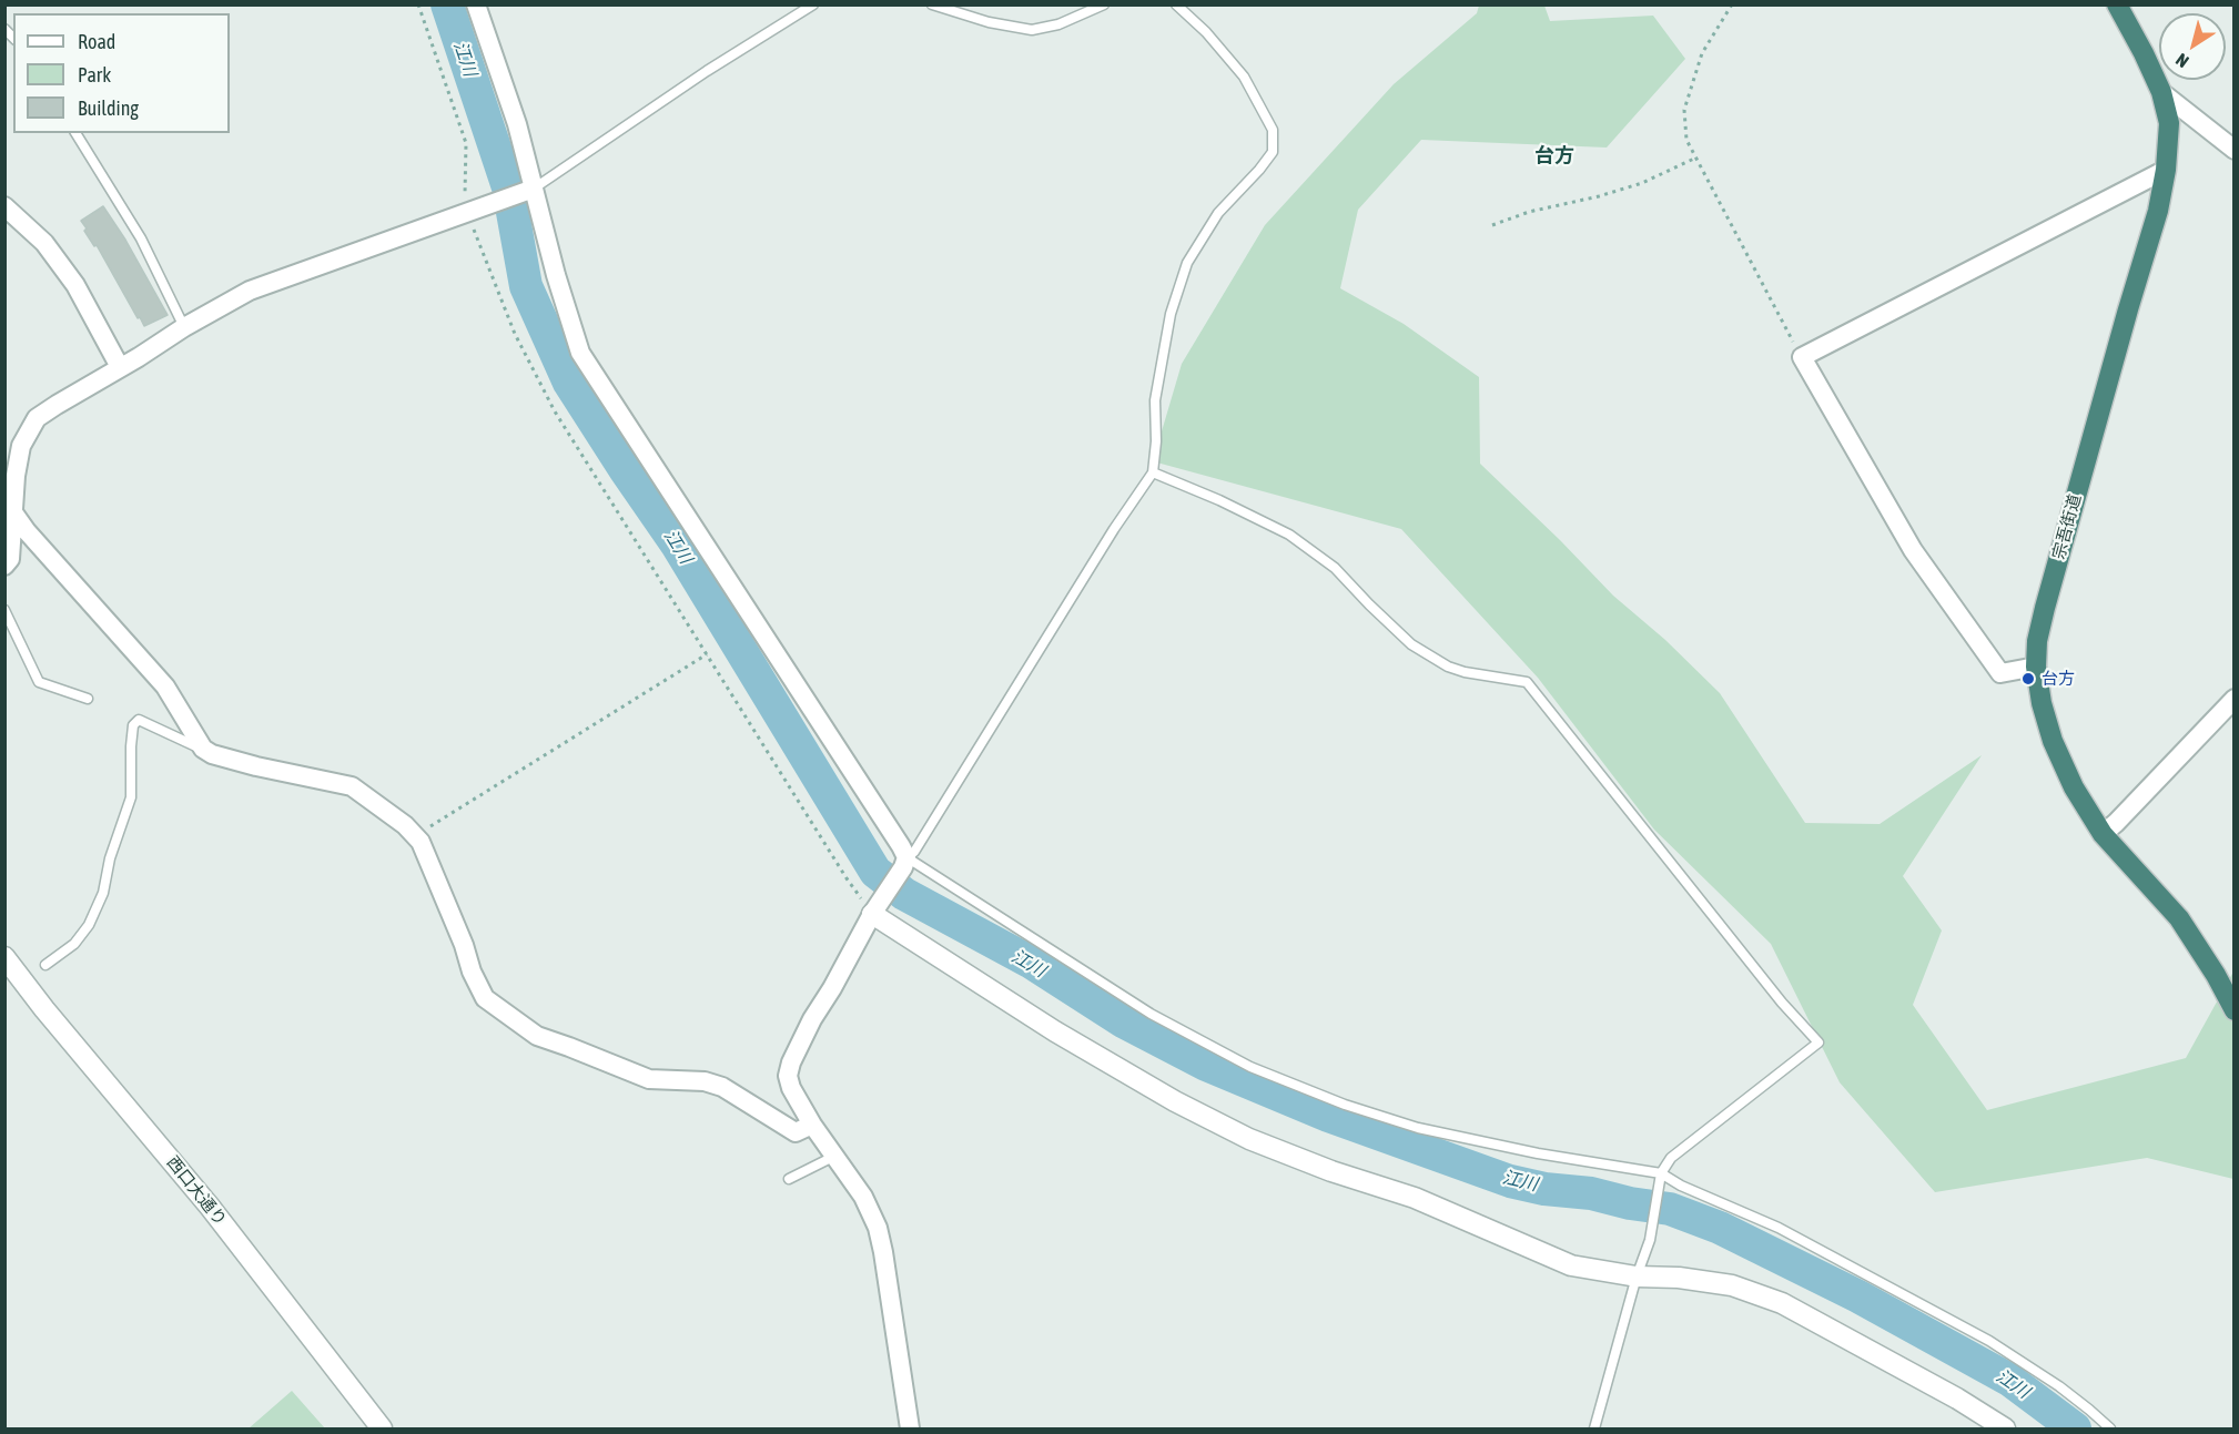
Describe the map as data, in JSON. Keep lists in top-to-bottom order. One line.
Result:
{"streets":{"highway":["宗吾街道"],"street":["西口大通り"]},"districts":["台方"],"water":["江川"],"places":["台方"],"legend":["Road","Park","Building"],"north":"bottom left"}
